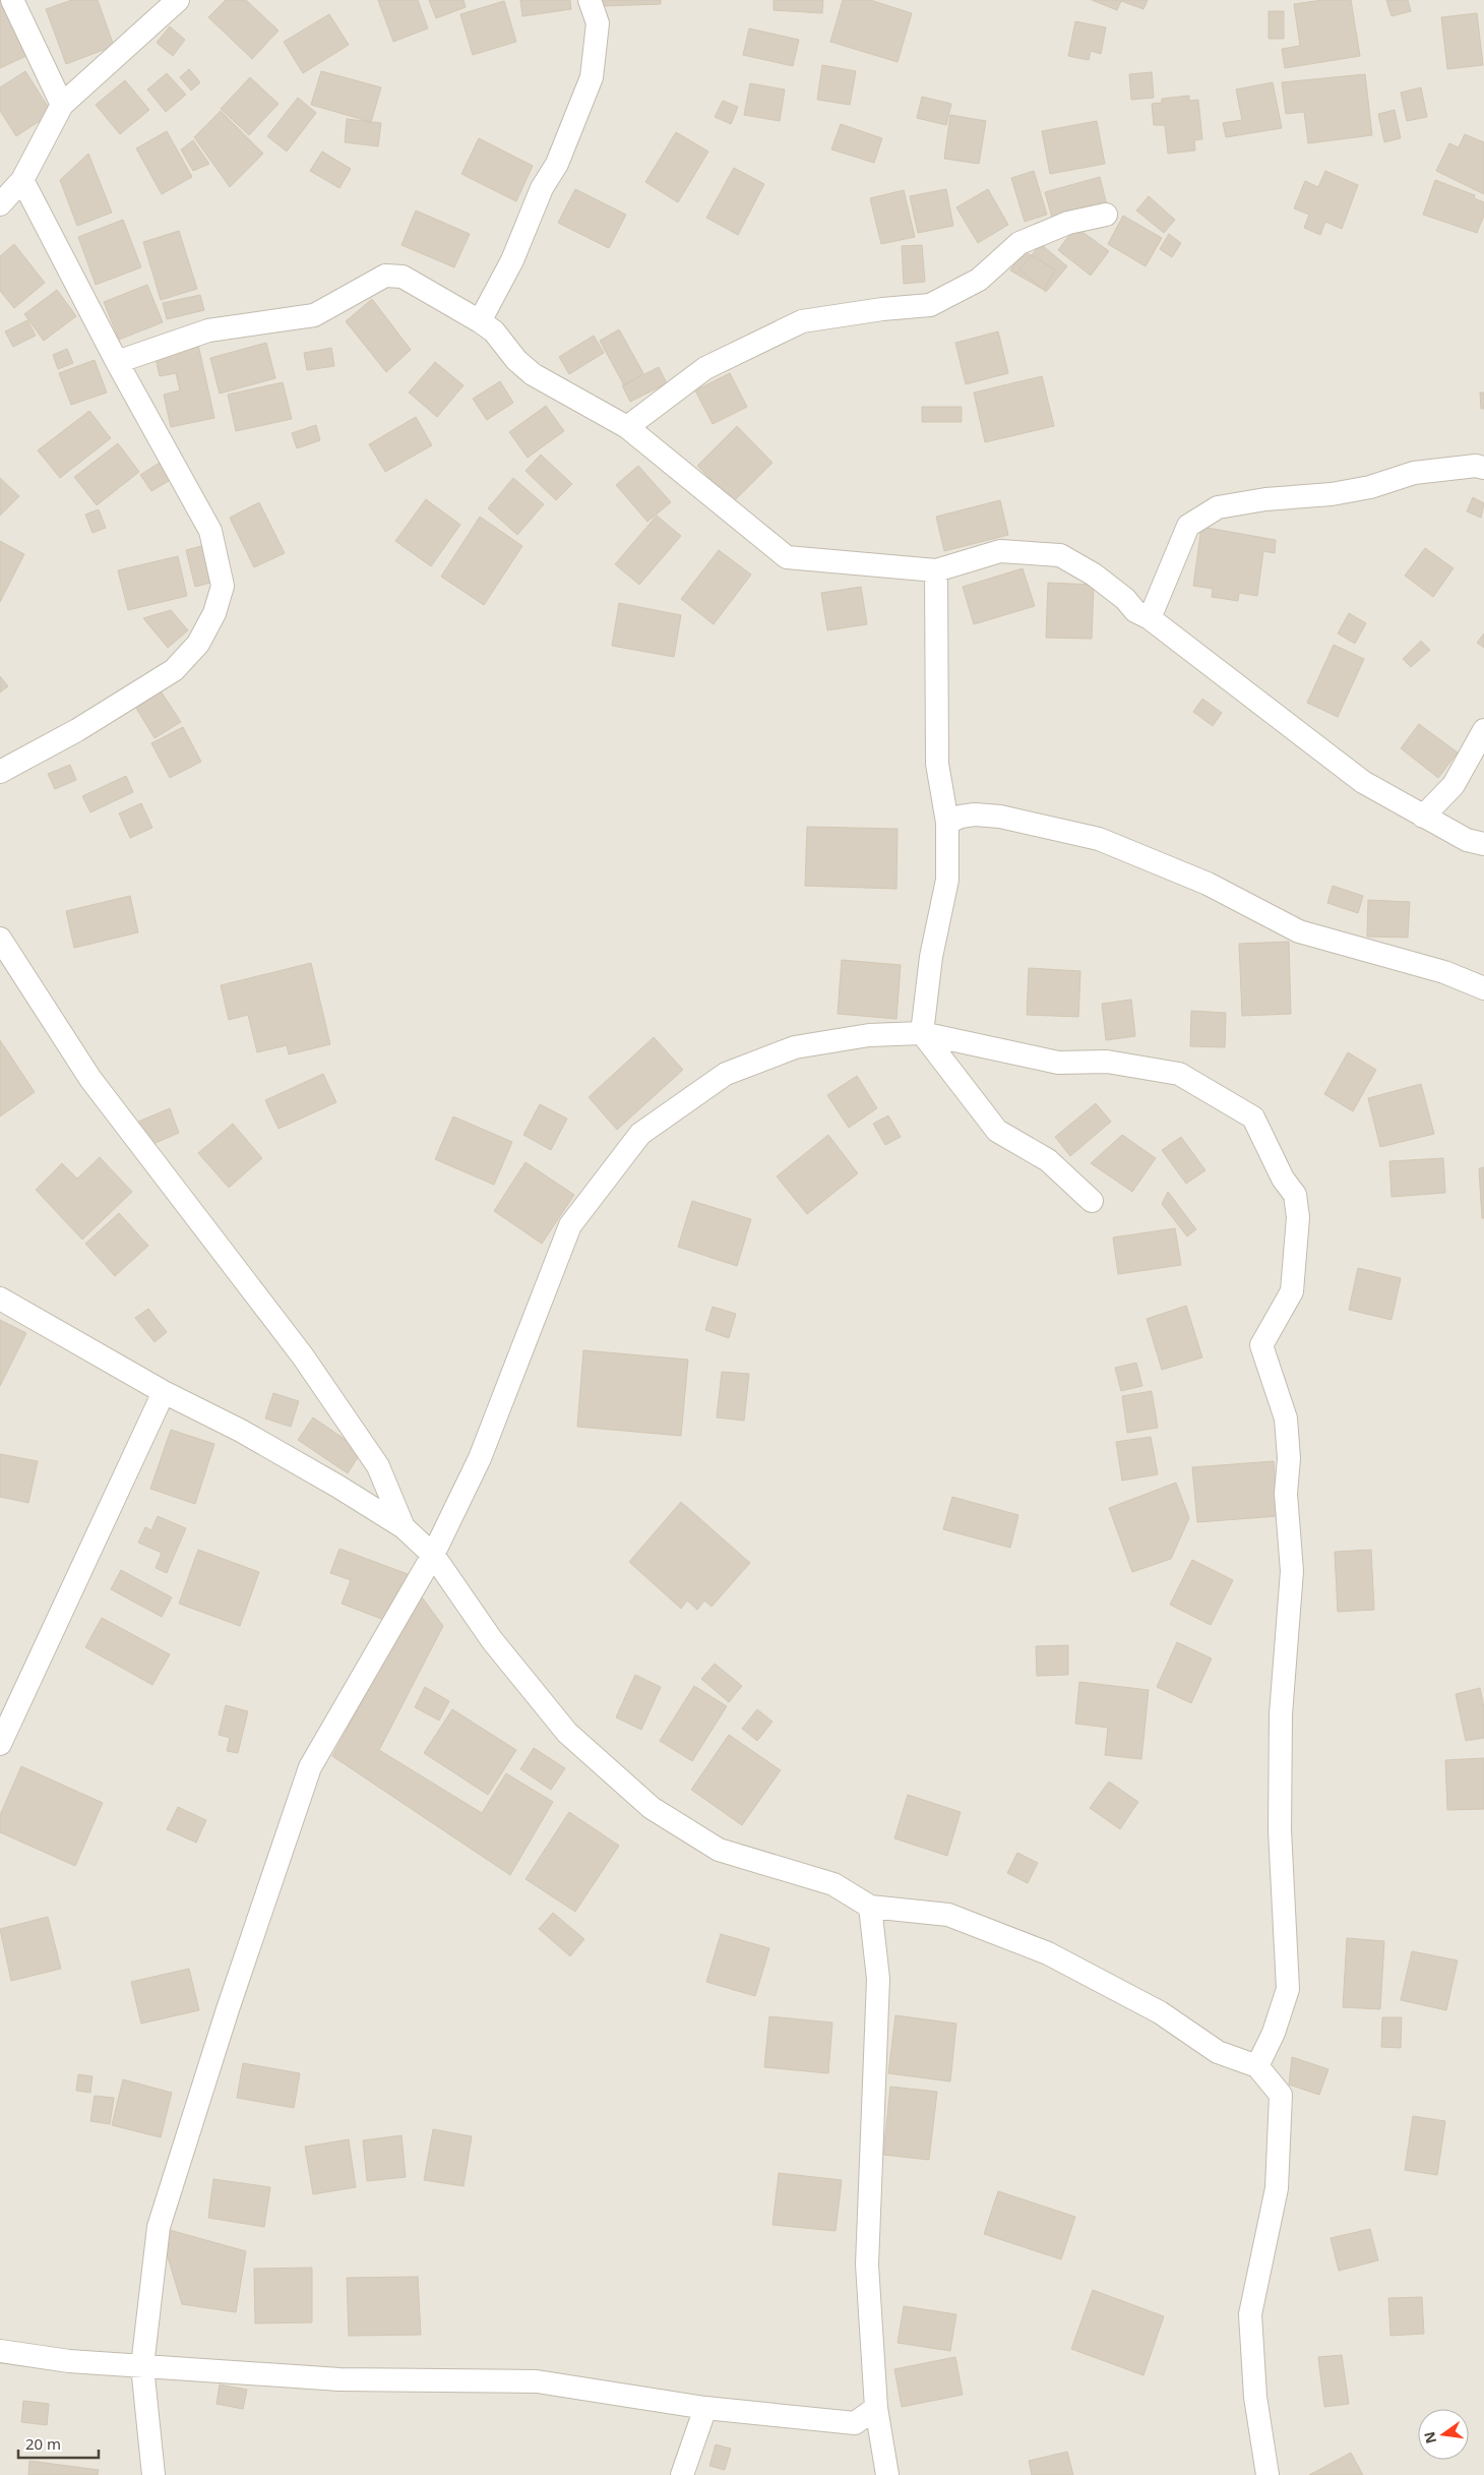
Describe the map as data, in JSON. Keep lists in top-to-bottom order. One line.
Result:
{"scale_bar":"20 m","north":"left"}
